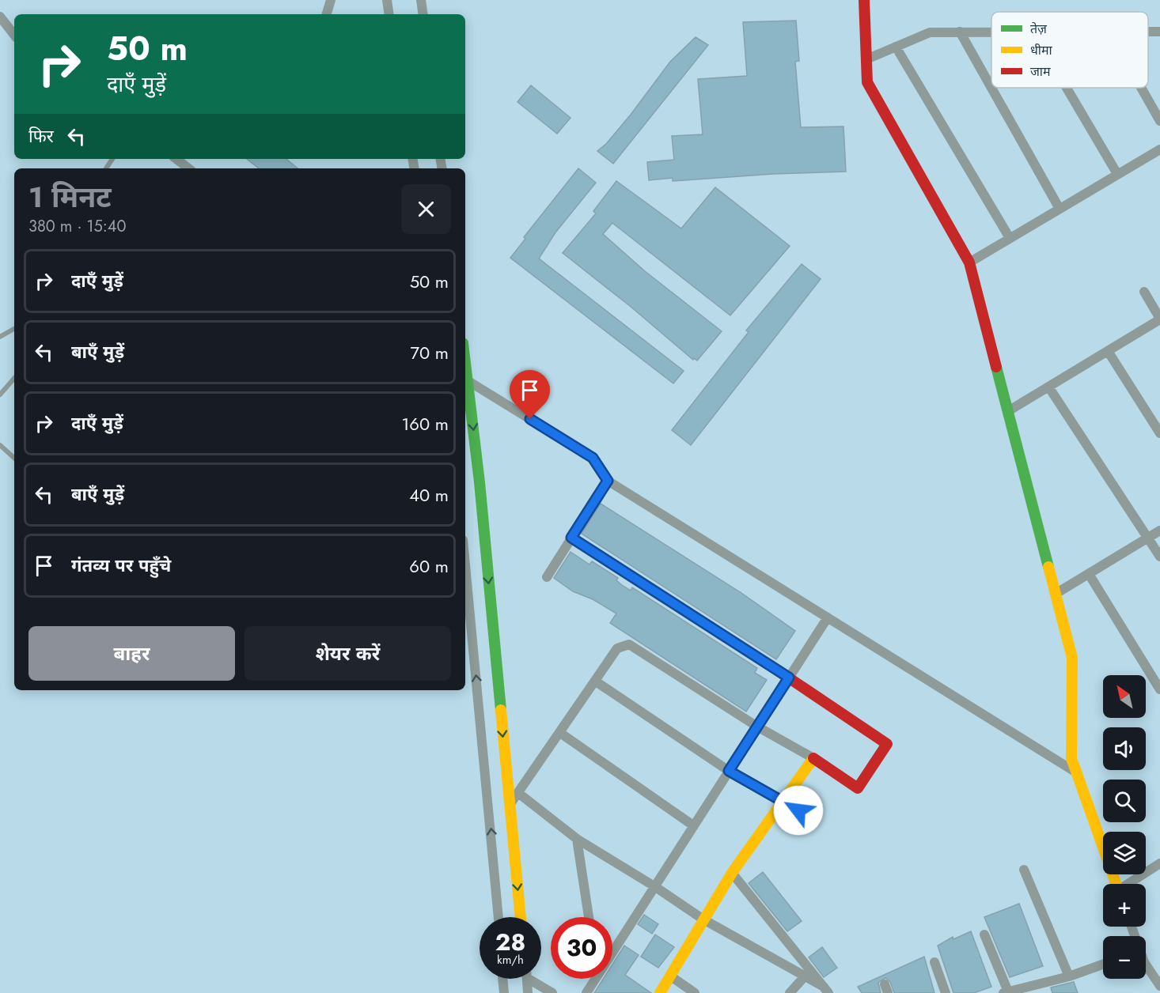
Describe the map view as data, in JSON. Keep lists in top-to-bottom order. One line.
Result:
{"legend":["तेज़","धीमा","जाम"],"north":"top left","page":{"turn":["50 m","दाएँ मुड़ें"],"then":"फिर","heading":["1 मिनट","380 m · 15:40"],"list":[{"name":"दाएँ मुड़ें","value":"50 m"},{"name":"बाएँ मुड़ें","value":"70 m"},{"name":"दाएँ मुड़ें","value":"160 m"},{"name":"बाएँ मुड़ें","value":"40 m"},{"name":"गंतव्य पर पहुँचे","value":"60 m"}],"buttons":["बाहर","शेयर करें"],"map_buttons":["+","−"],"speed":"28 km/h","limit":"30"}}
